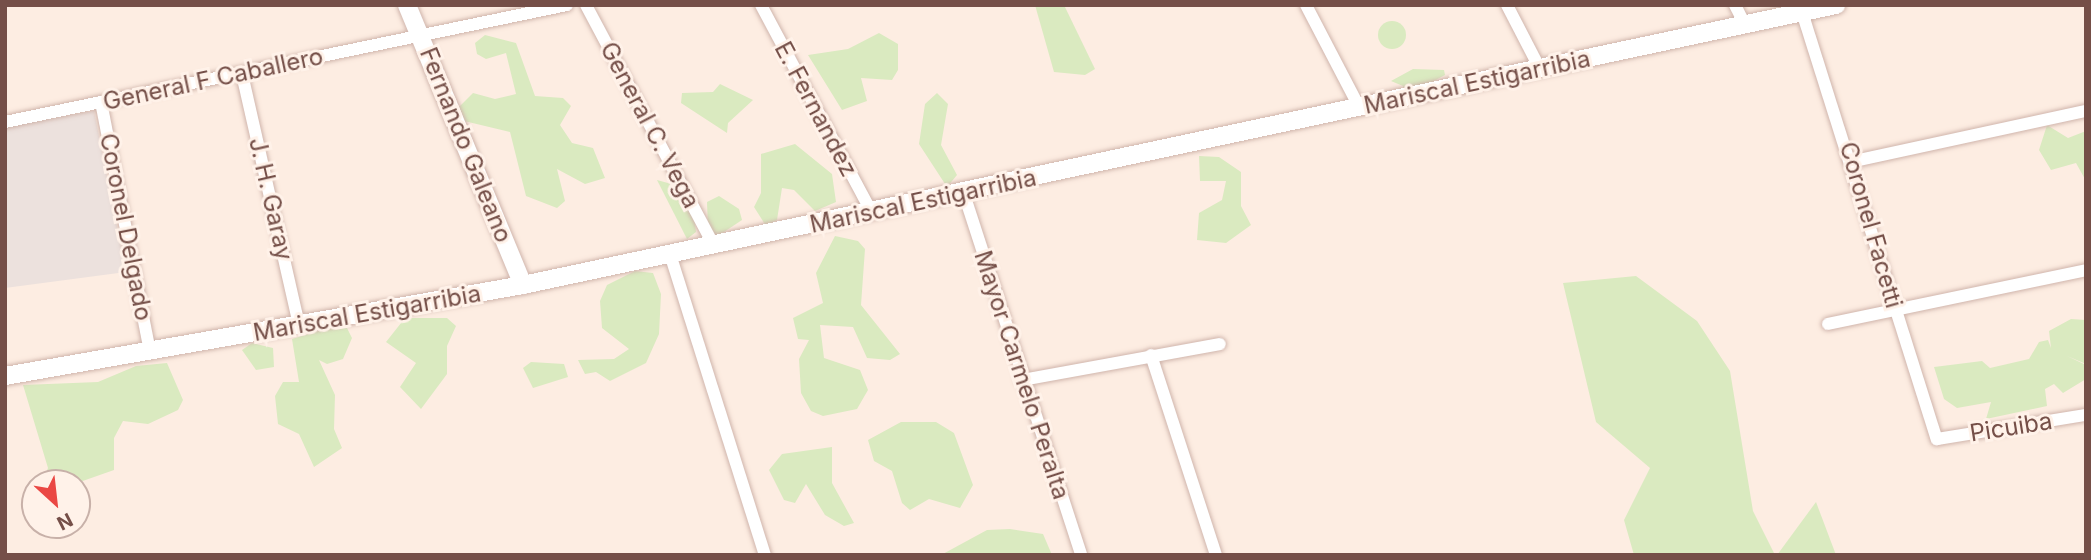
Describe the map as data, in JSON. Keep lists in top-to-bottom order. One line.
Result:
{"streets":{"street":["General F Caballero","Mariscal Estigarribia","E. Fernandez","General C. Vega","Fernando Galeano","J. H. Garay","Coronel Facetti","Coronel Delgado","Mayor Carmelo Peralta","Picuiba"]},"crossings":[["General F Caballero","Fernando Galeano"],["General F Caballero","J. H. Garay"],["General F Caballero","Coronel Delgado"],["Mariscal Estigarribia","E. Fernandez"],["Mariscal Estigarribia","General C. Vega"],["Mariscal Estigarribia","Fernando Galeano"],["Mariscal Estigarribia","J. H. Garay"],["Mariscal Estigarribia","Coronel Facetti"],["Mariscal Estigarribia","Coronel Delgado"],["Mariscal Estigarribia","Mayor Carmelo Peralta"],["Coronel Facetti","Picuiba"]],"north":"bottom right"}
